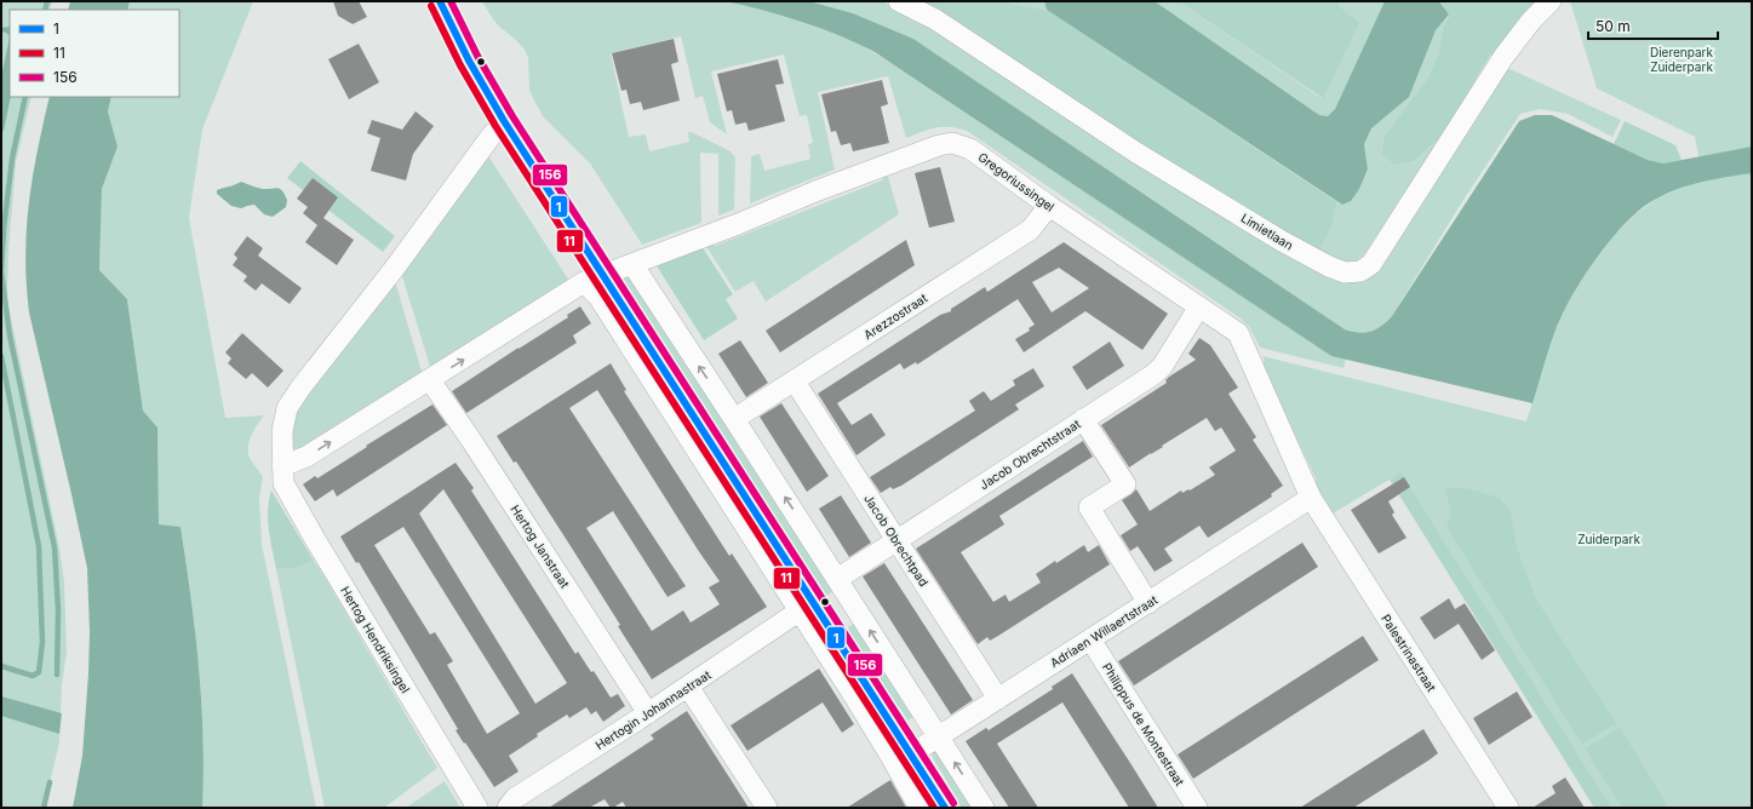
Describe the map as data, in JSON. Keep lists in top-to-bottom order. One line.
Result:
{"streets":{"street":["Gregoriussingel","Limietlaan","Arezzostraat","Jacob Obrechtstraat","Jacob Obrechtpad","Hertog Janstraat","Adriaen Willaertstraat","Hertog Hendriksingel","Palestrinastraat","Hertogin Johannastraat","Philippus de Montestraat"]},"crossings":[["Gregoriussingel","Arezzostraat"],["Gregoriussingel","Jacob Obrechtstraat"],["Gregoriussingel","Adriaen Willaertstraat"],["Gregoriussingel","Palestrinastraat"],["Arezzostraat","Jacob Obrechtpad"],["Jacob Obrechtstraat","Jacob Obrechtpad"],["Jacob Obrechtpad","Adriaen Willaertstraat"],["Hertog Janstraat","Hertogin Johannastraat"],["Adriaen Willaertstraat","Palestrinastraat"],["Adriaen Willaertstraat","Philippus de Montestraat"]],"parks":["Dierenpark Zuiderpark","Zuiderpark"],"lines":["transit line 1","transit line 156","transit line 11"],"legend":["1","11","156"],"scale_bar":"50 m"}
